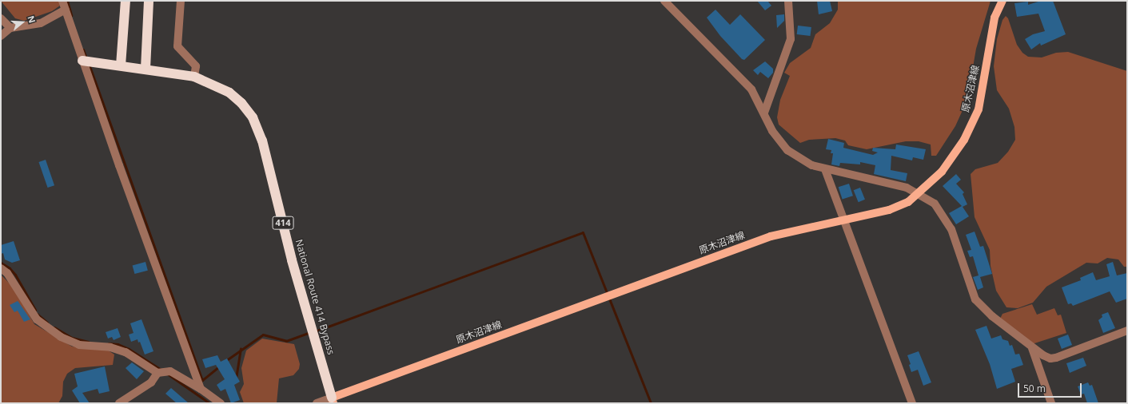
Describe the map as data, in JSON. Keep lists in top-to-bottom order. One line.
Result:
{"streets":{"highway":["414","National Route 414 Bypass"],"main road":["原木沼津線"]},"crossings":[["原木沼津線","National Route 414 Bypass"]],"scale_bar":"50 m","north":"right"}
